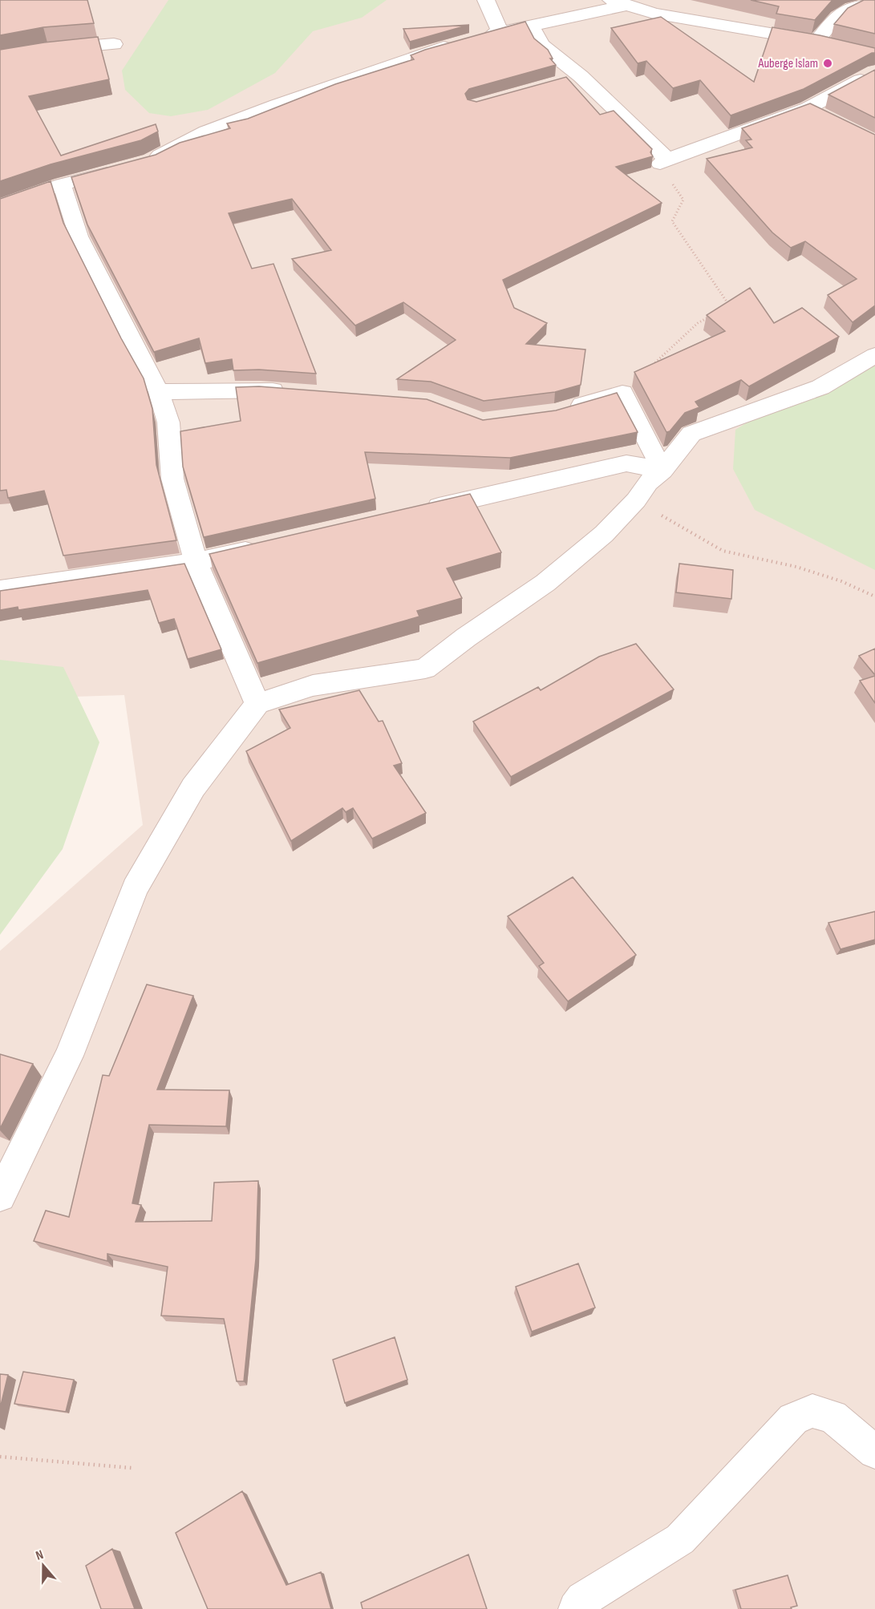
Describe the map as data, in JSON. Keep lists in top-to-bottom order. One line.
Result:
{"places":["Auberge Islam"],"north":"top"}
